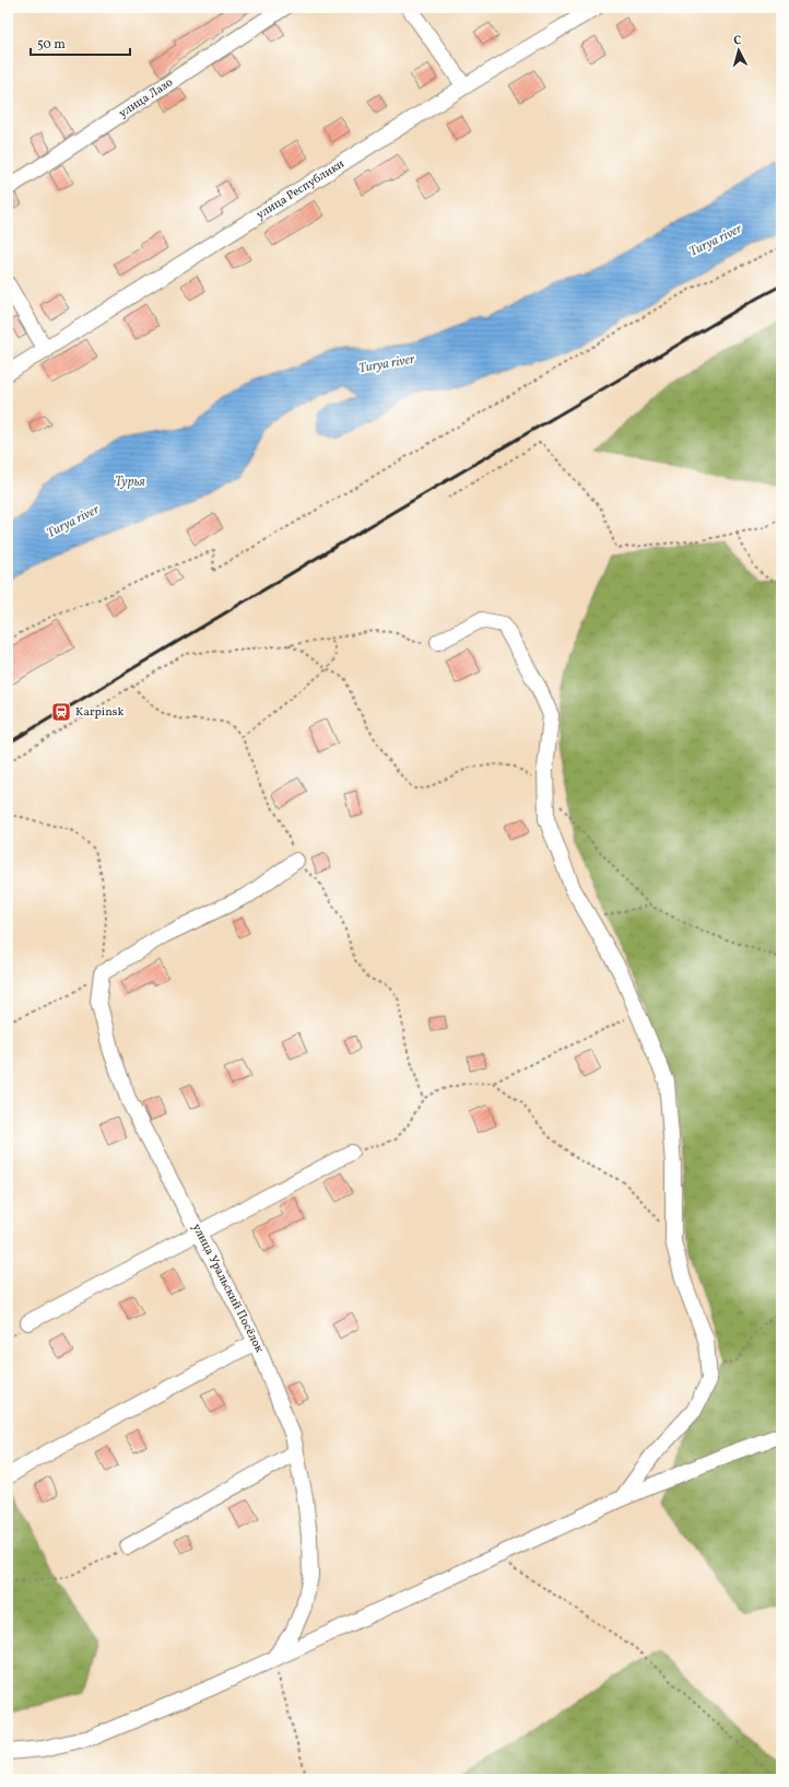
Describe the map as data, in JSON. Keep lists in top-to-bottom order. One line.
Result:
{"streets":{"street":["улица Лазо","улица Республики","улица Уральский Посёлок"]},"water":["Turya river","Турья"],"places":{"station":["Karpinsk"]},"scale_bar":"50 m","north":"top"}
